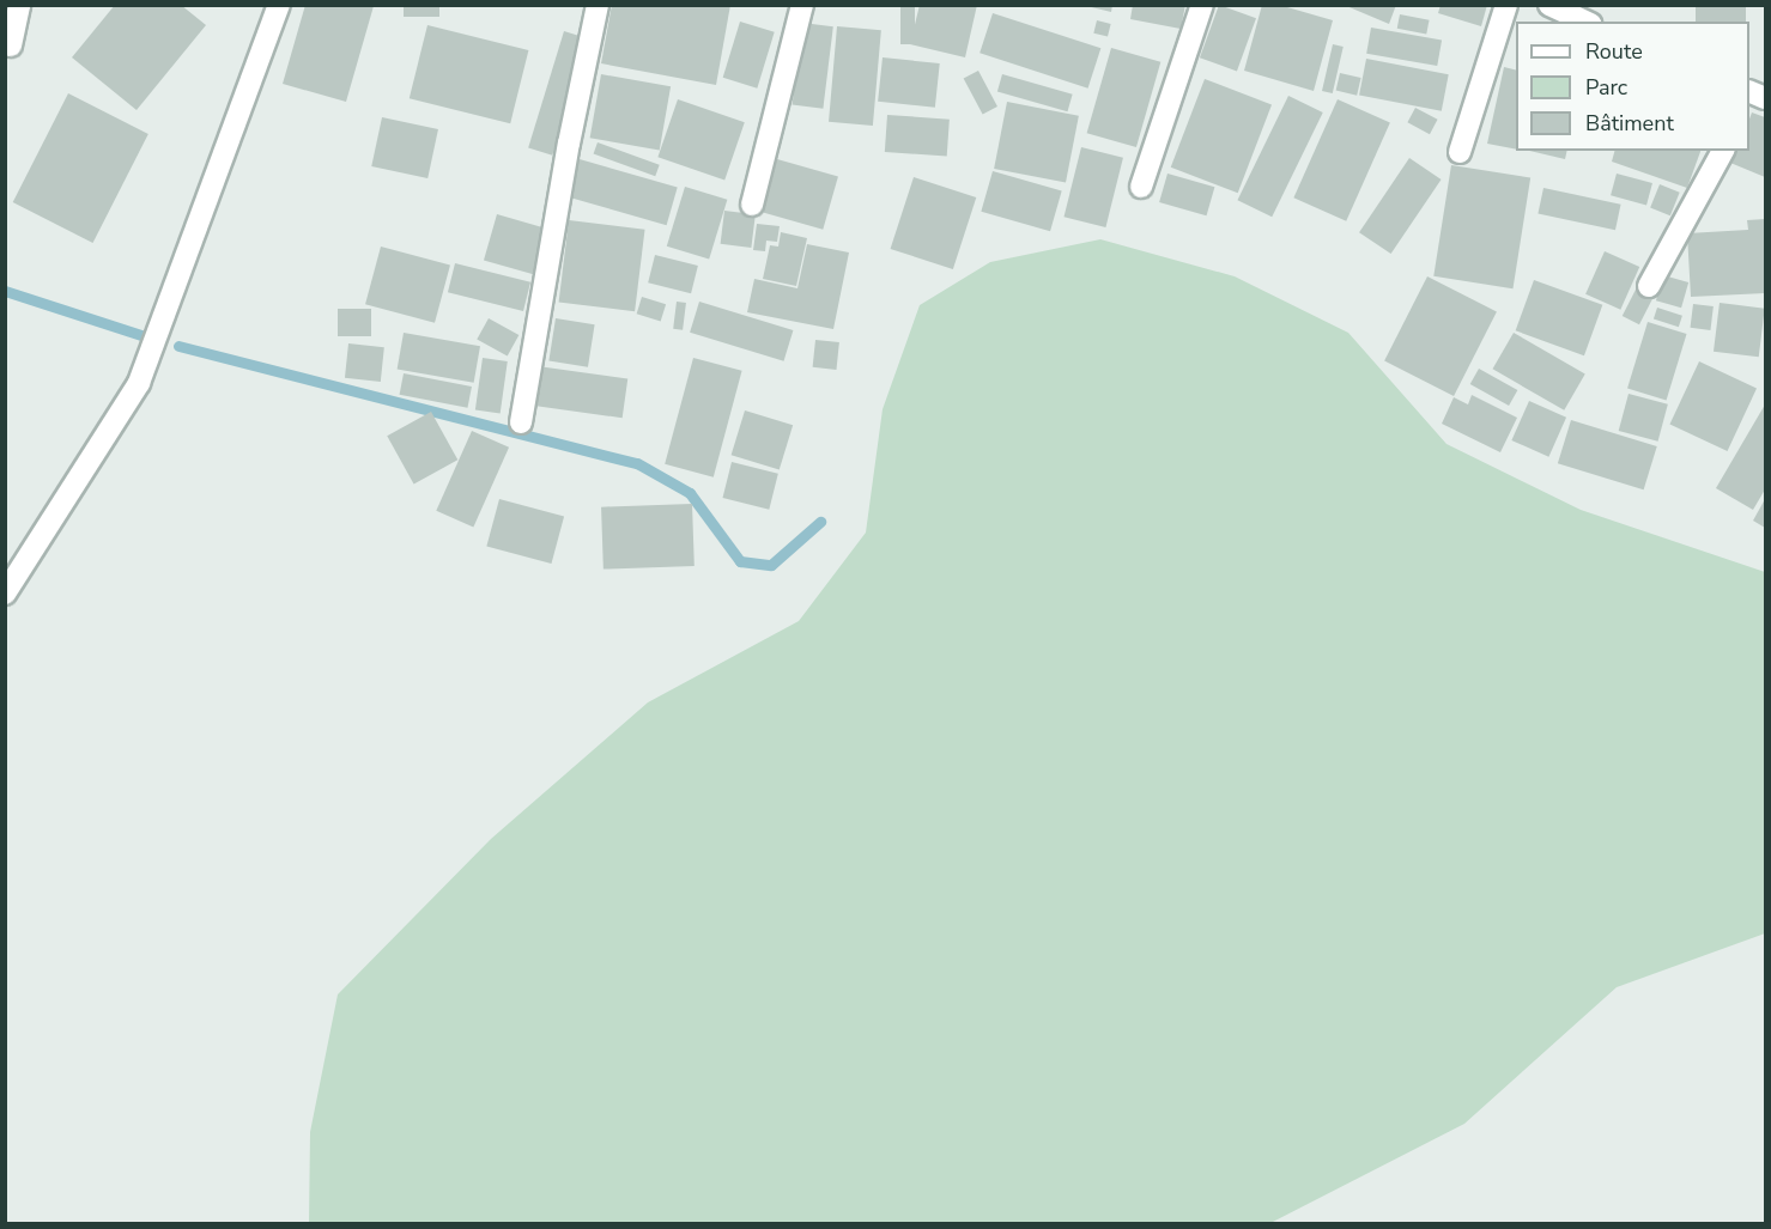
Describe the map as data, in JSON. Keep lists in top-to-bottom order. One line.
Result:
{"legend":["Route","Parc","Bâtiment"]}
